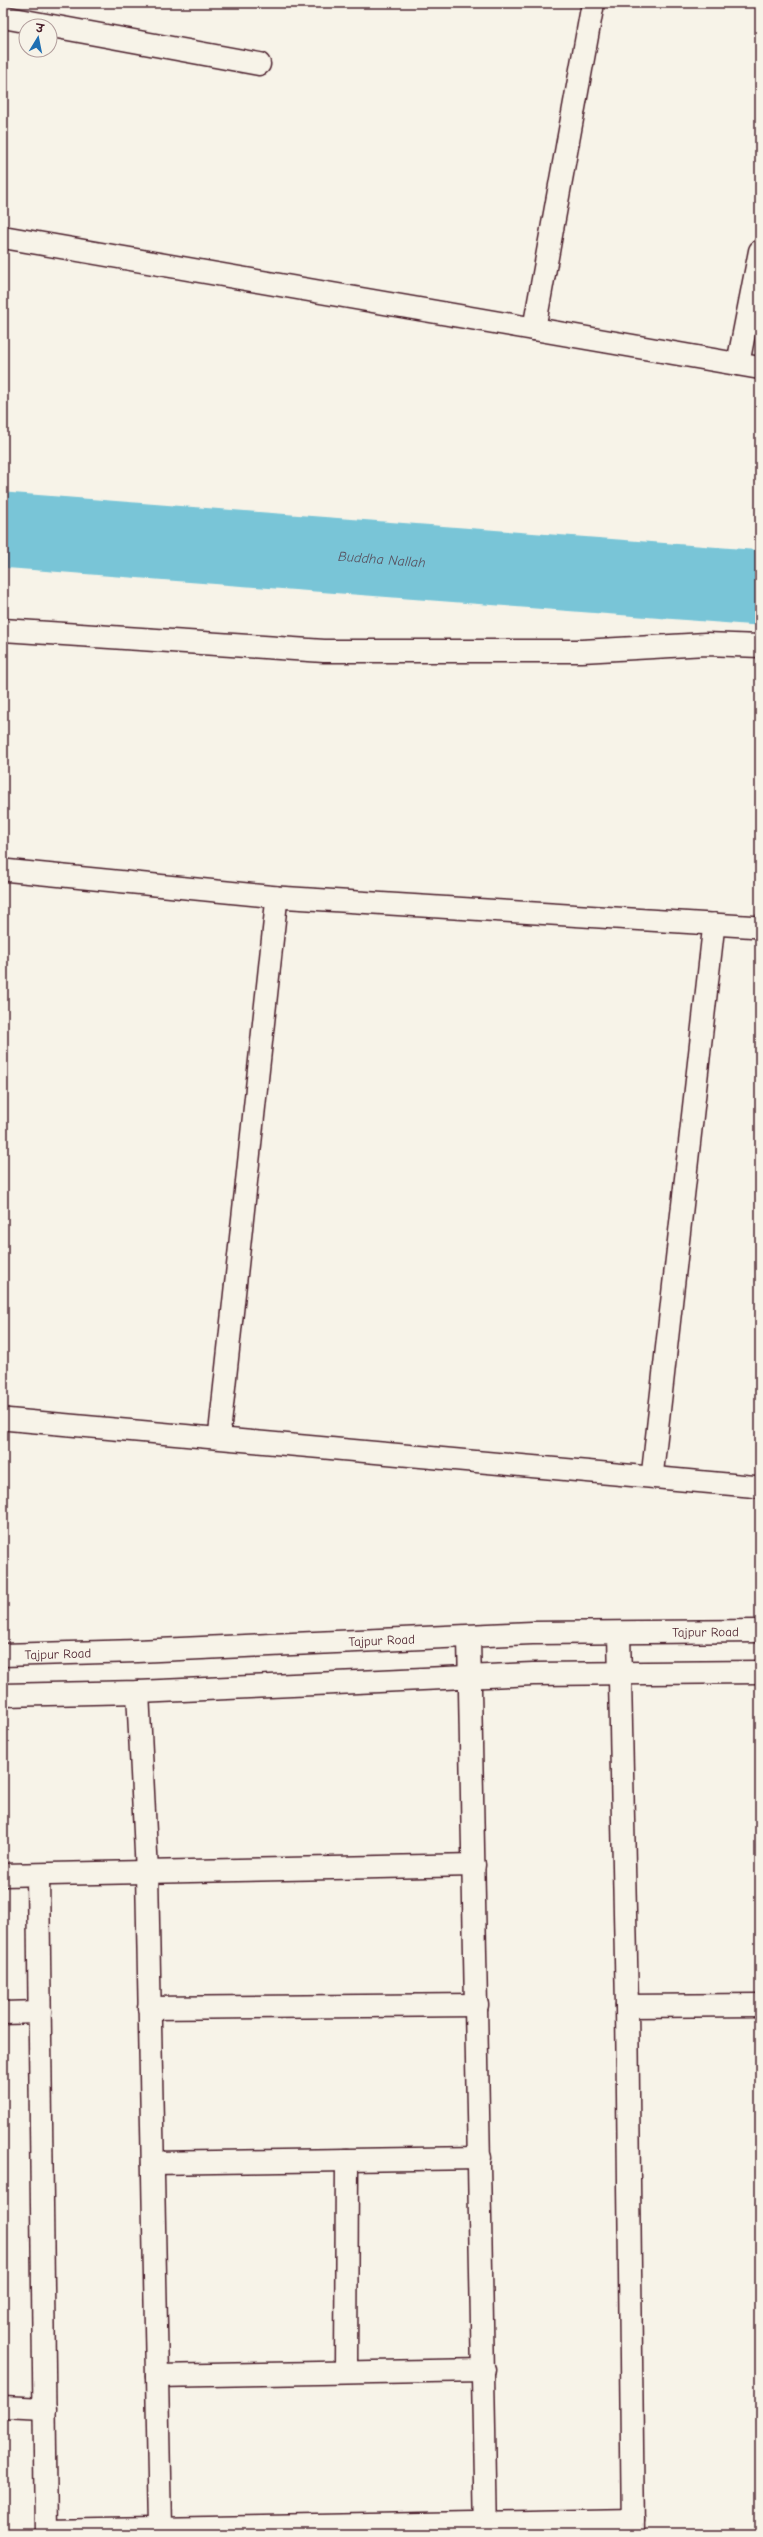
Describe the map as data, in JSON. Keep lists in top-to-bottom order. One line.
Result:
{"streets":{"street":["Tajpur Road"]},"water":["Buddha Nallah"],"north":"top"}
